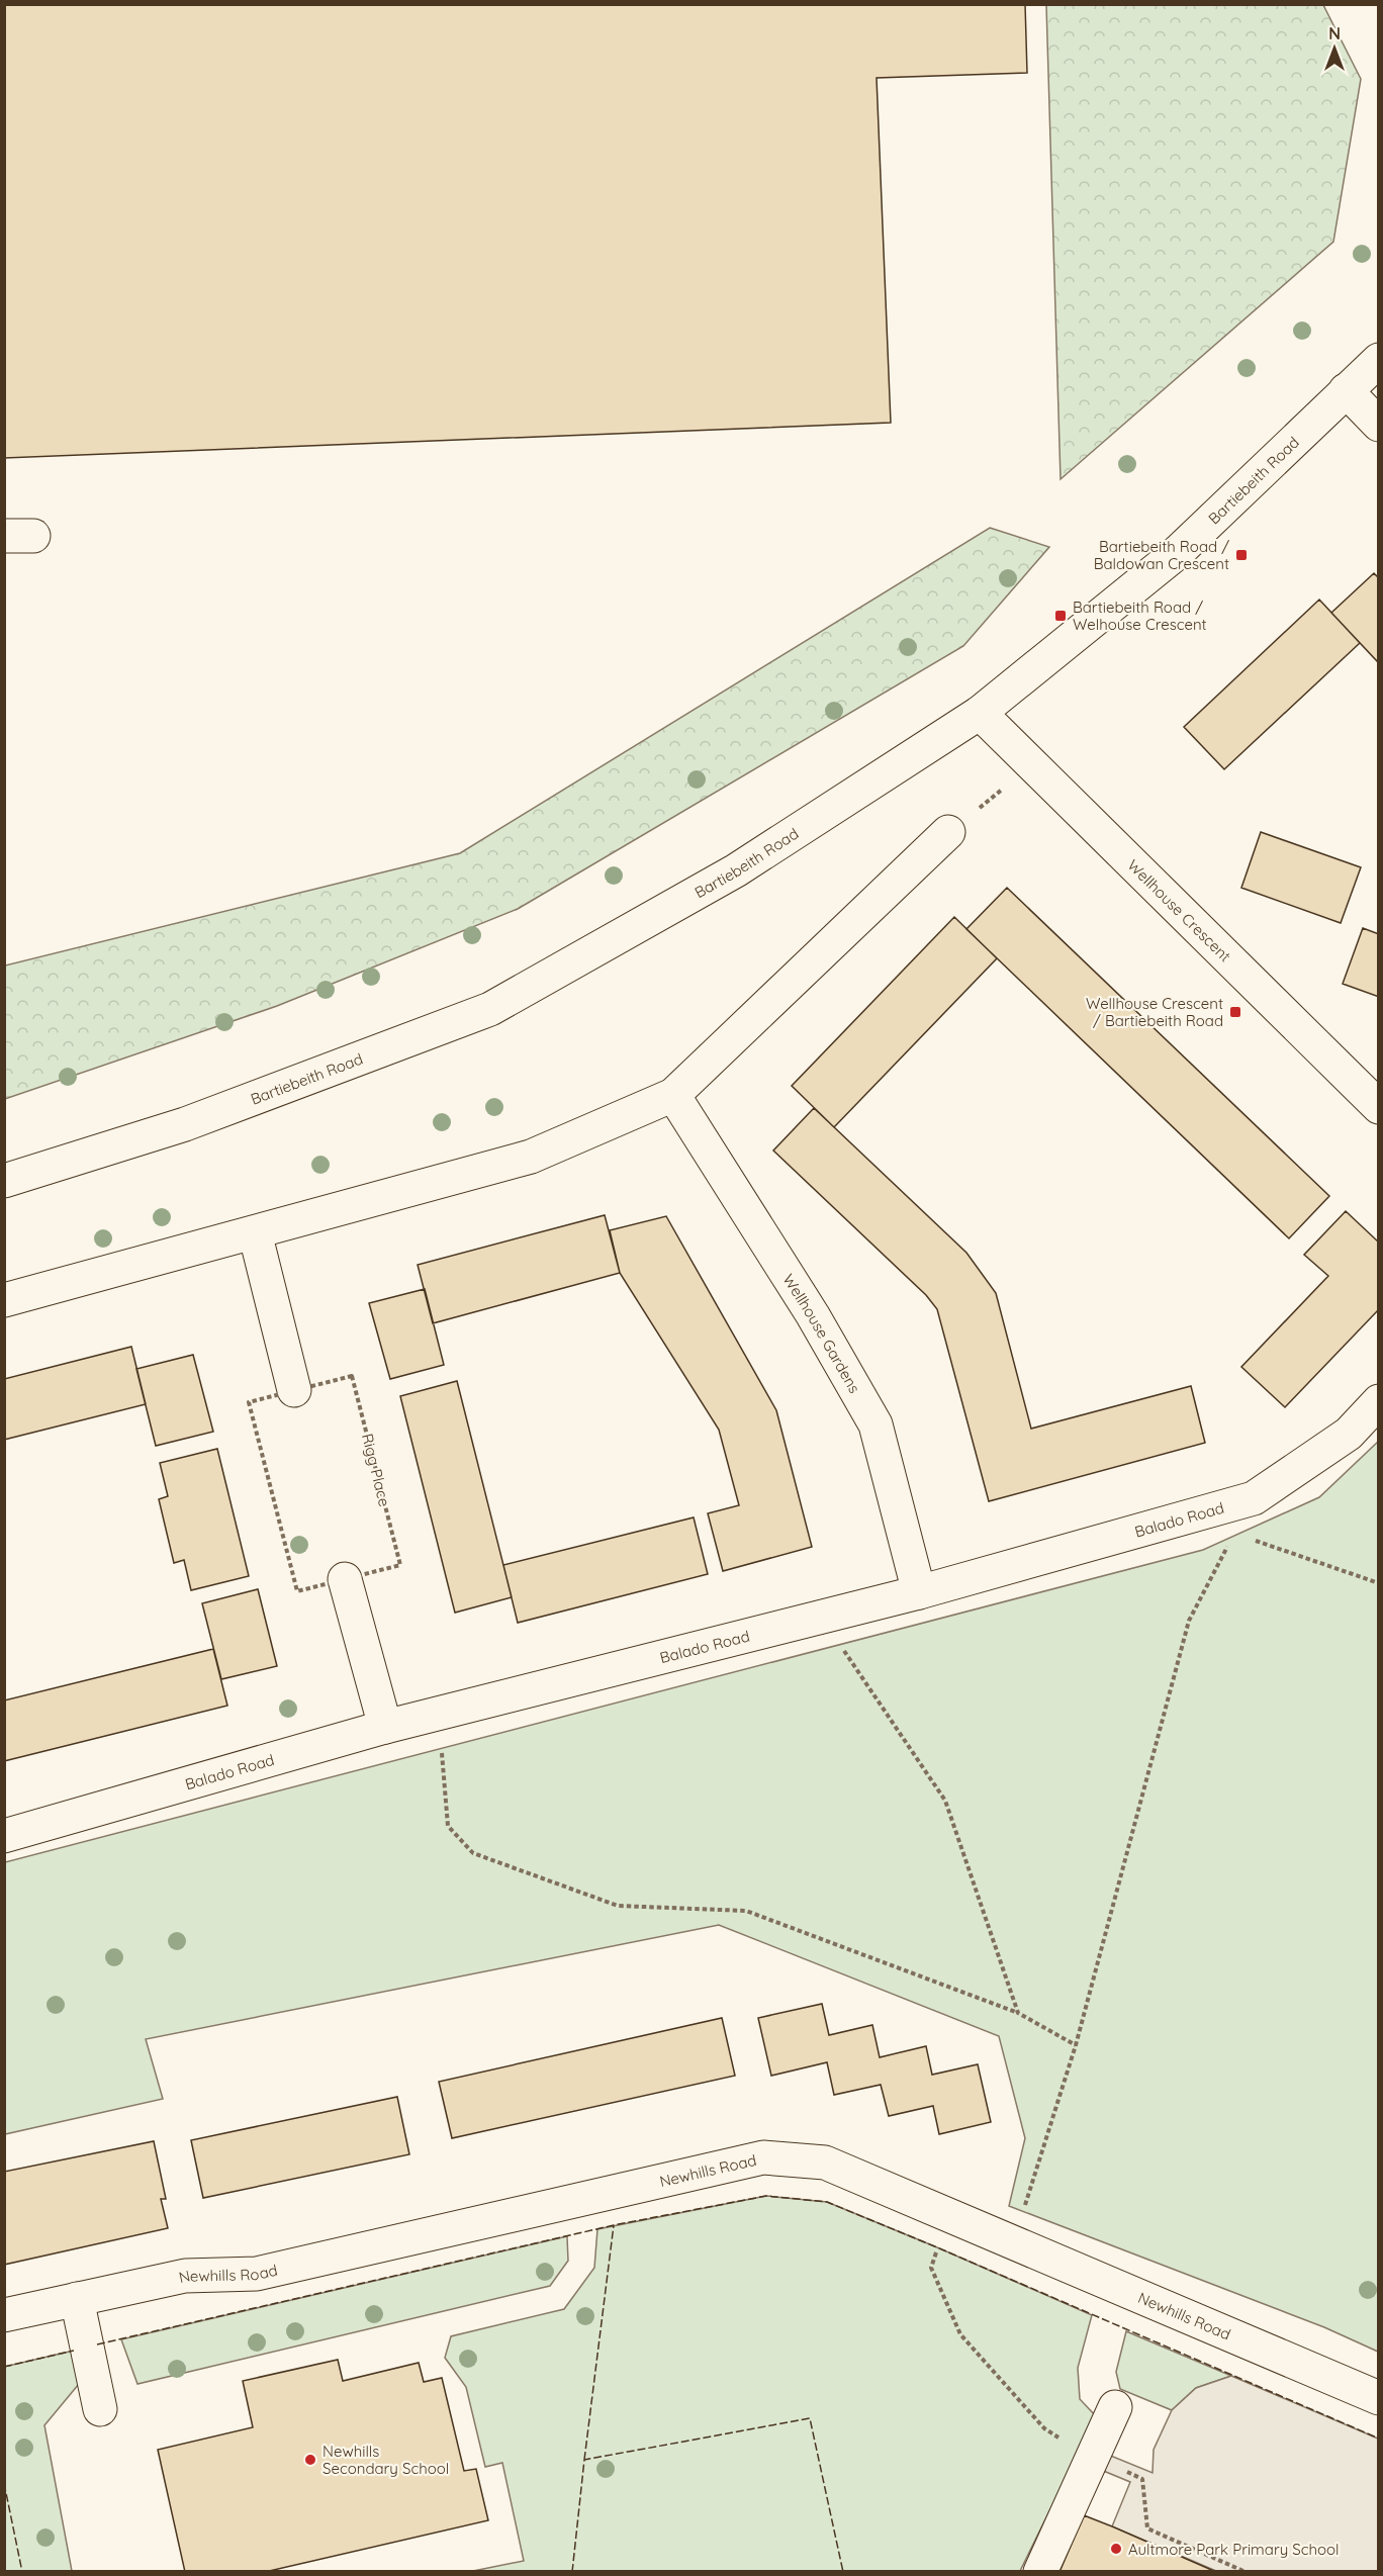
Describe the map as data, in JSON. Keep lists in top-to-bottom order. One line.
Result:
{"streets":{"street":["Bartiebeith Road","Wellhouse Crescent","Wellhouse Gardens","Balado Road","Newhills Road"],"path":["Rigg Place"]},"crossings":[["Bartiebeith Road","Wellhouse Crescent"],["Wellhouse Gardens","Balado Road"]],"places":{"transit":["Bartiebeith Road / Baldowan Crescent","Bartiebeith Road / Welhouse Crescent","Wellhouse Crescent / Bartiebeith Road"],"other":["Newhills Secondary School","Aultmore Park Primary School"]},"north":"top"}
